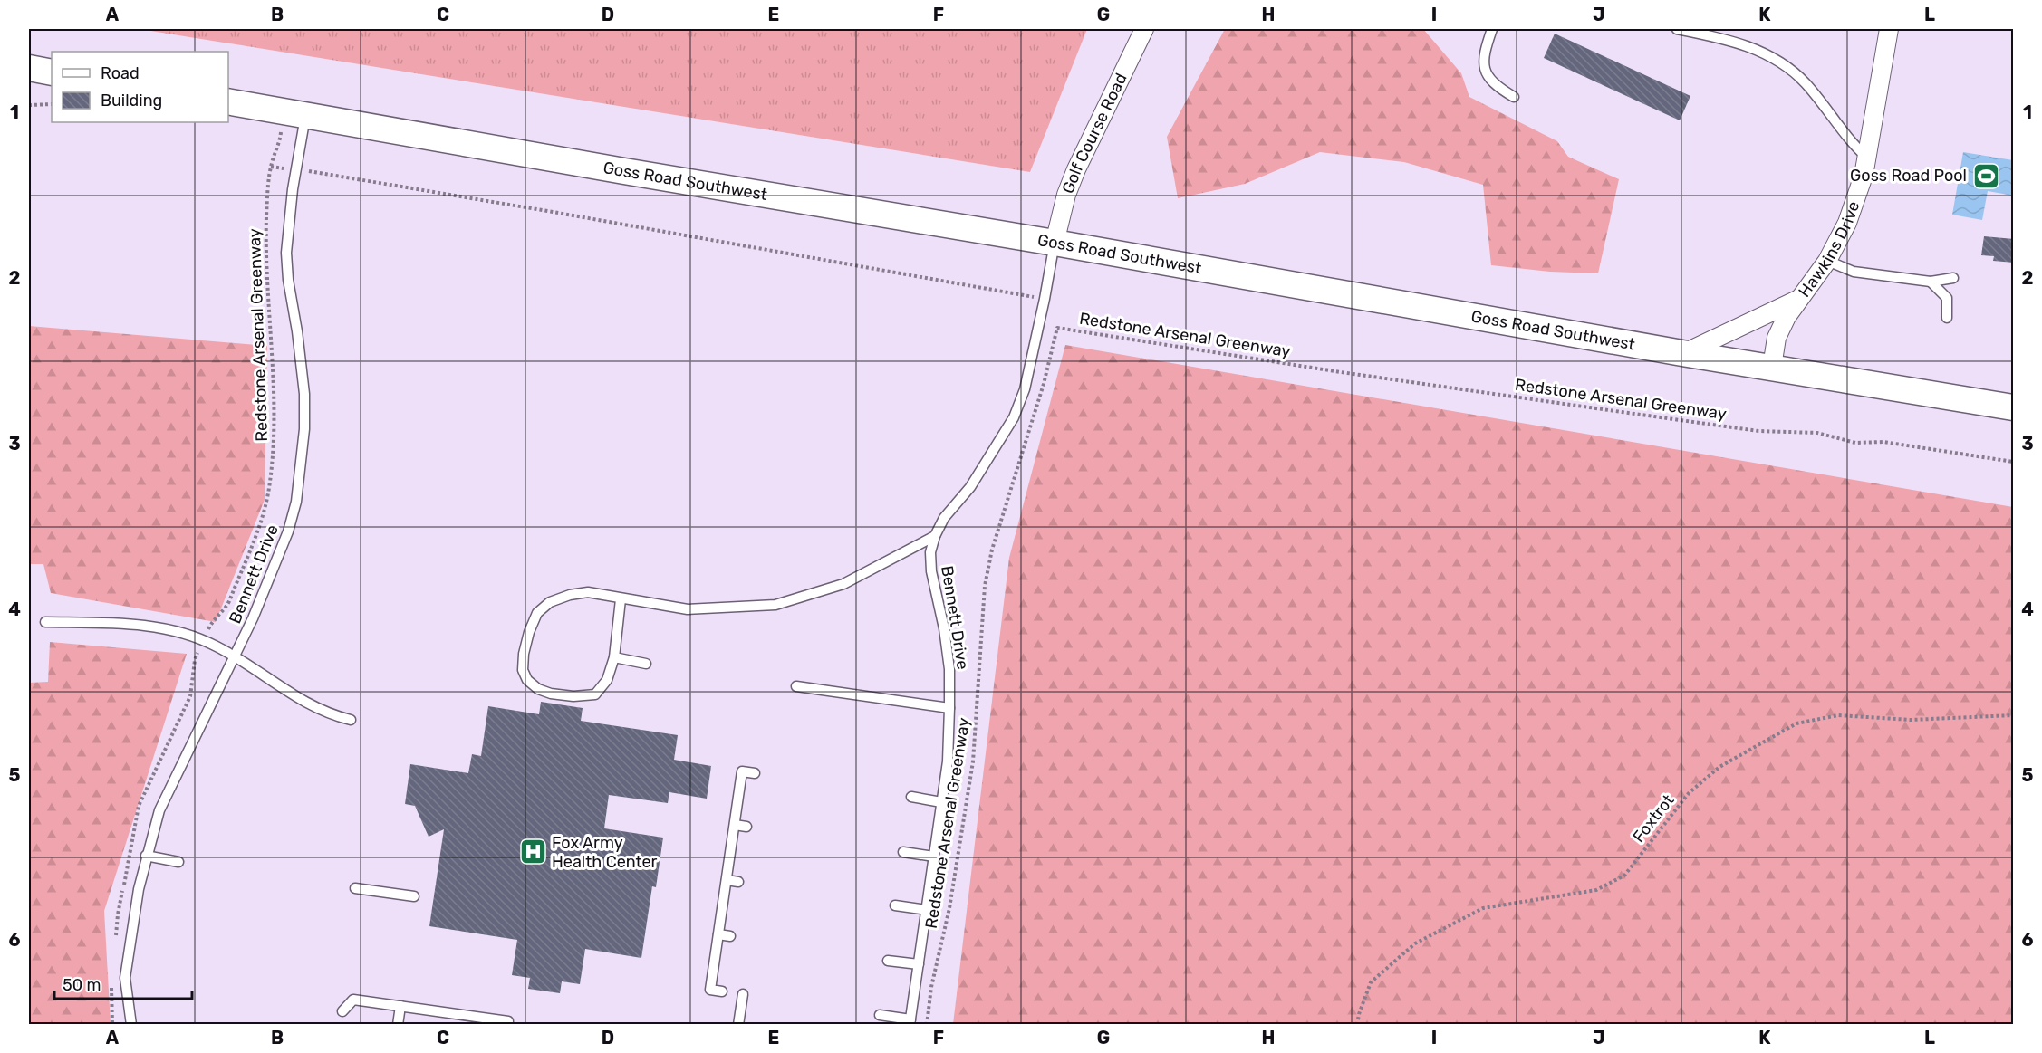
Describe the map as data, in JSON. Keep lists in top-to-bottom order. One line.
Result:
{"streets":{"street":["Golf Course Road","Goss Road Southwest","Hawkins Drive"],"lane":["Bennett Drive"],"path":["Redstone Arsenal Greenway","Foxtrot"]},"crossings":[["Golf Course Road","Goss Road Southwest"],["Golf Course Road","Bennett Drive"],["Goss Road Southwest","Hawkins Drive"],["Goss Road Southwest","Bennett Drive"]],"places":{"sports":["Goss Road Pool"],"hospital":["Fox Army Health Center"]},"legend":["Road","Building"],"scale_bar":"50 m","grid":{"columns":["A","B","C","D","E","F","G","H","I","J","K","L"],"rows":["1","2","3","4","5","6"]}}
